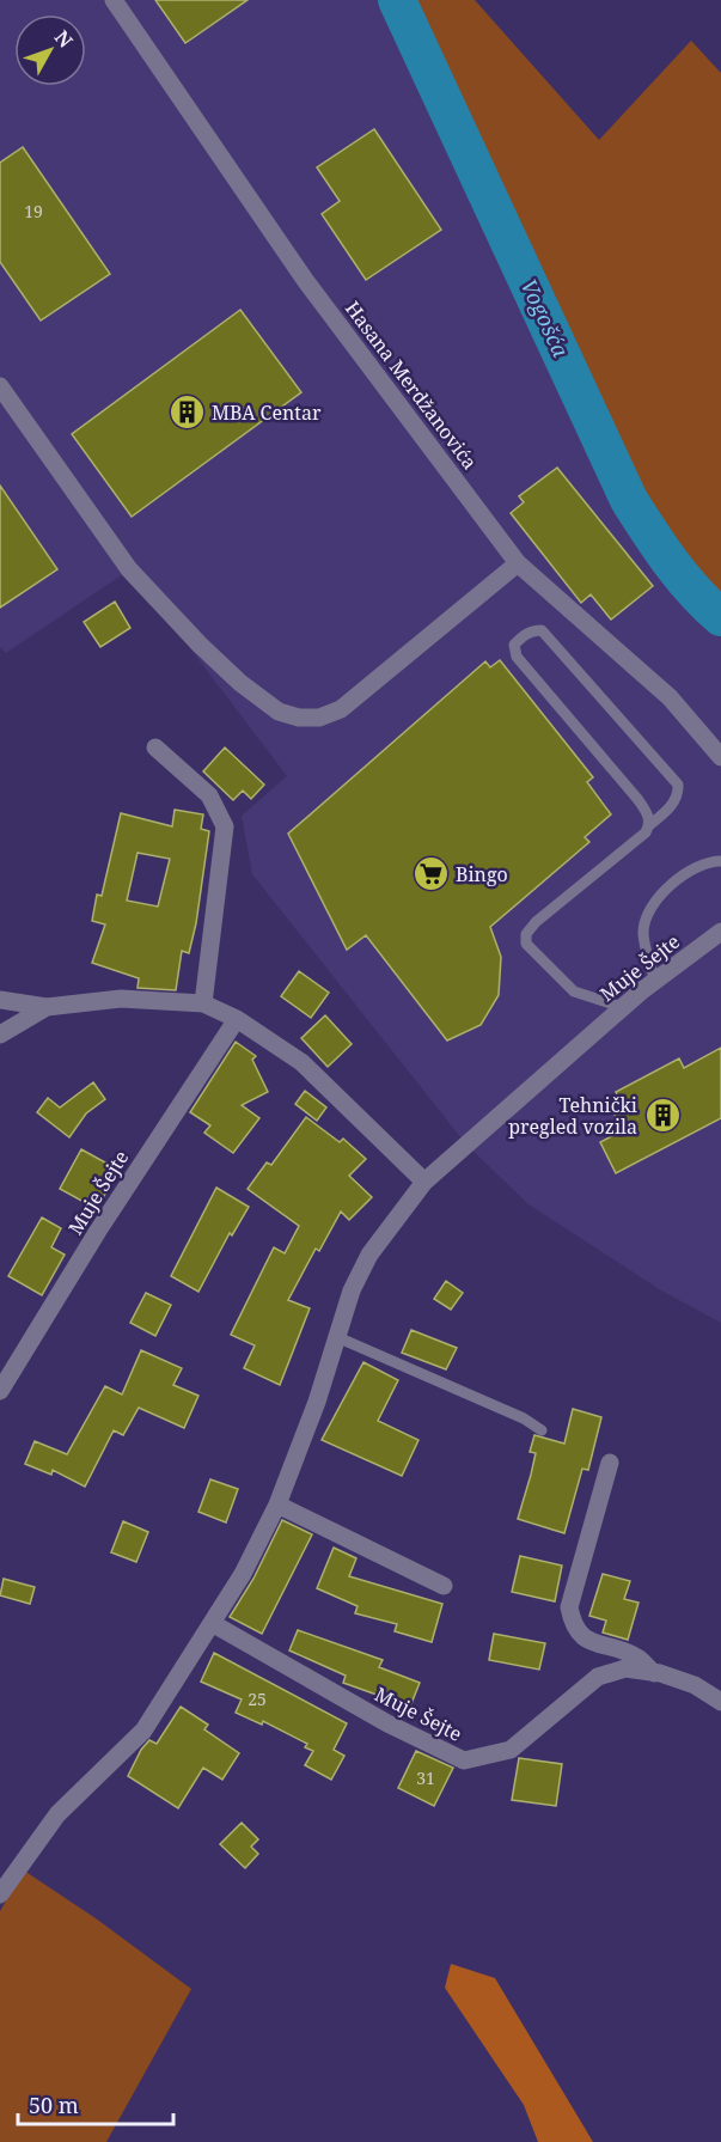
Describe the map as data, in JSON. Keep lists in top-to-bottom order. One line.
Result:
{"streets":{"street":["Hasana Merdžanovića","Muje Šejte"]},"water":["Vogošća"],"places":{"building":["MBA Centar","Tehnički pregled vozila"],"supermarket":["Bingo"]},"house_numbers":["19","25","31"],"scale_bar":"50 m","north":"top right"}
